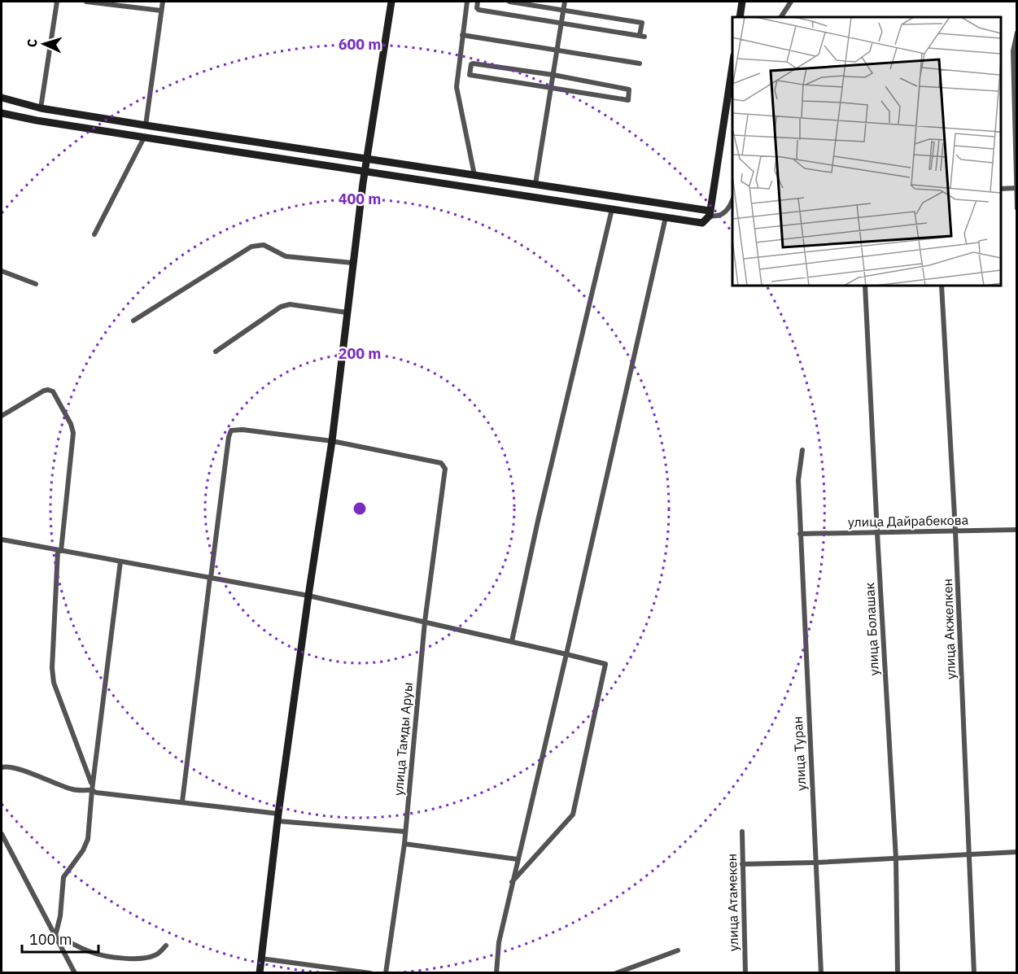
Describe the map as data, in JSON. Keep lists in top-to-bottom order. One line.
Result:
{"streets":{"street":["улица Дайрабекова","улица Болашак","улица Акжелкен","улица Тамды Аруы","улица Туран","улица Атамекен"]},"crossings":[["улица Дайрабекова","улица Болашак"],["улица Дайрабекова","улица Акжелкен"],["улица Дайрабекова","улица Туран"]],"scale_bar":"100 m","north":"left","rings":["600 m","400 m","200 m"]}
